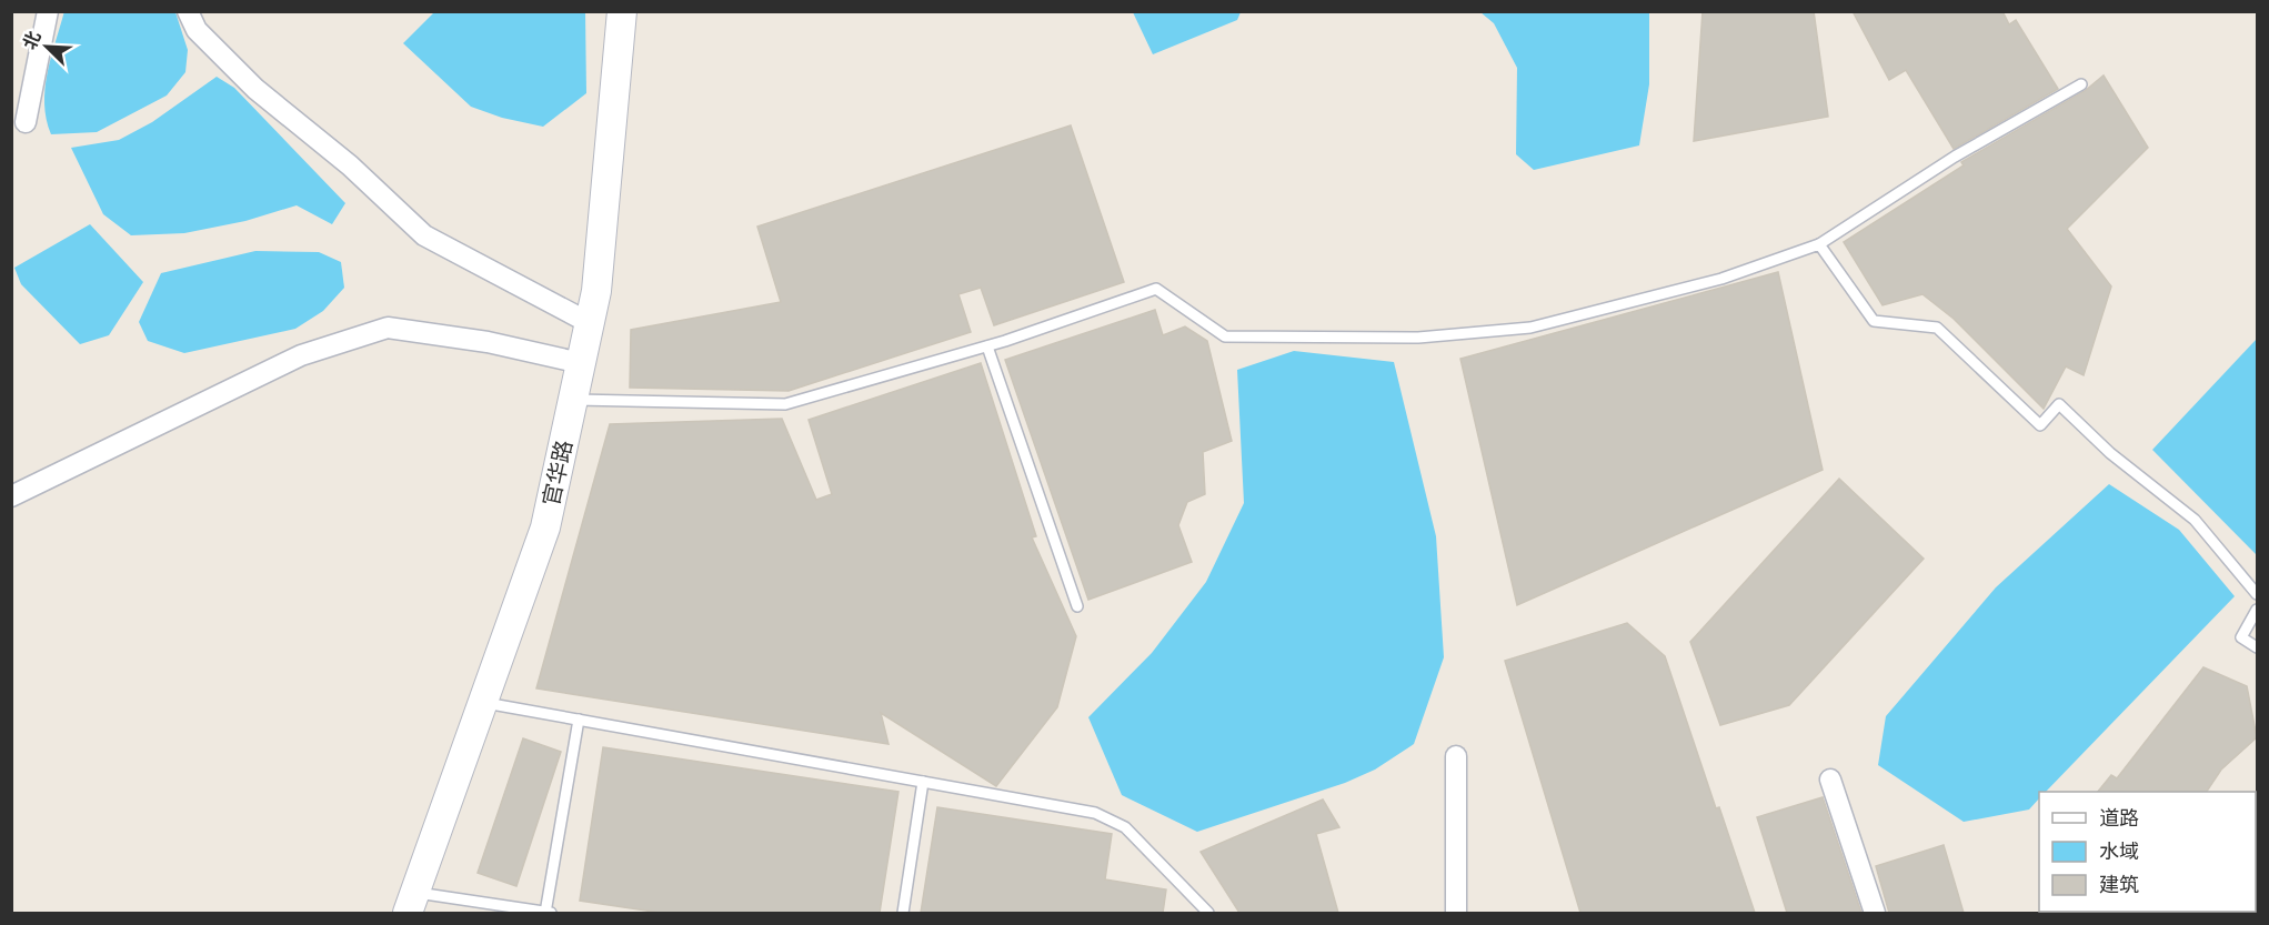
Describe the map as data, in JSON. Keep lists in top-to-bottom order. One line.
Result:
{"streets":{"main road":["官华路"]},"legend":["道路","水域","建筑"],"north":"top left"}
